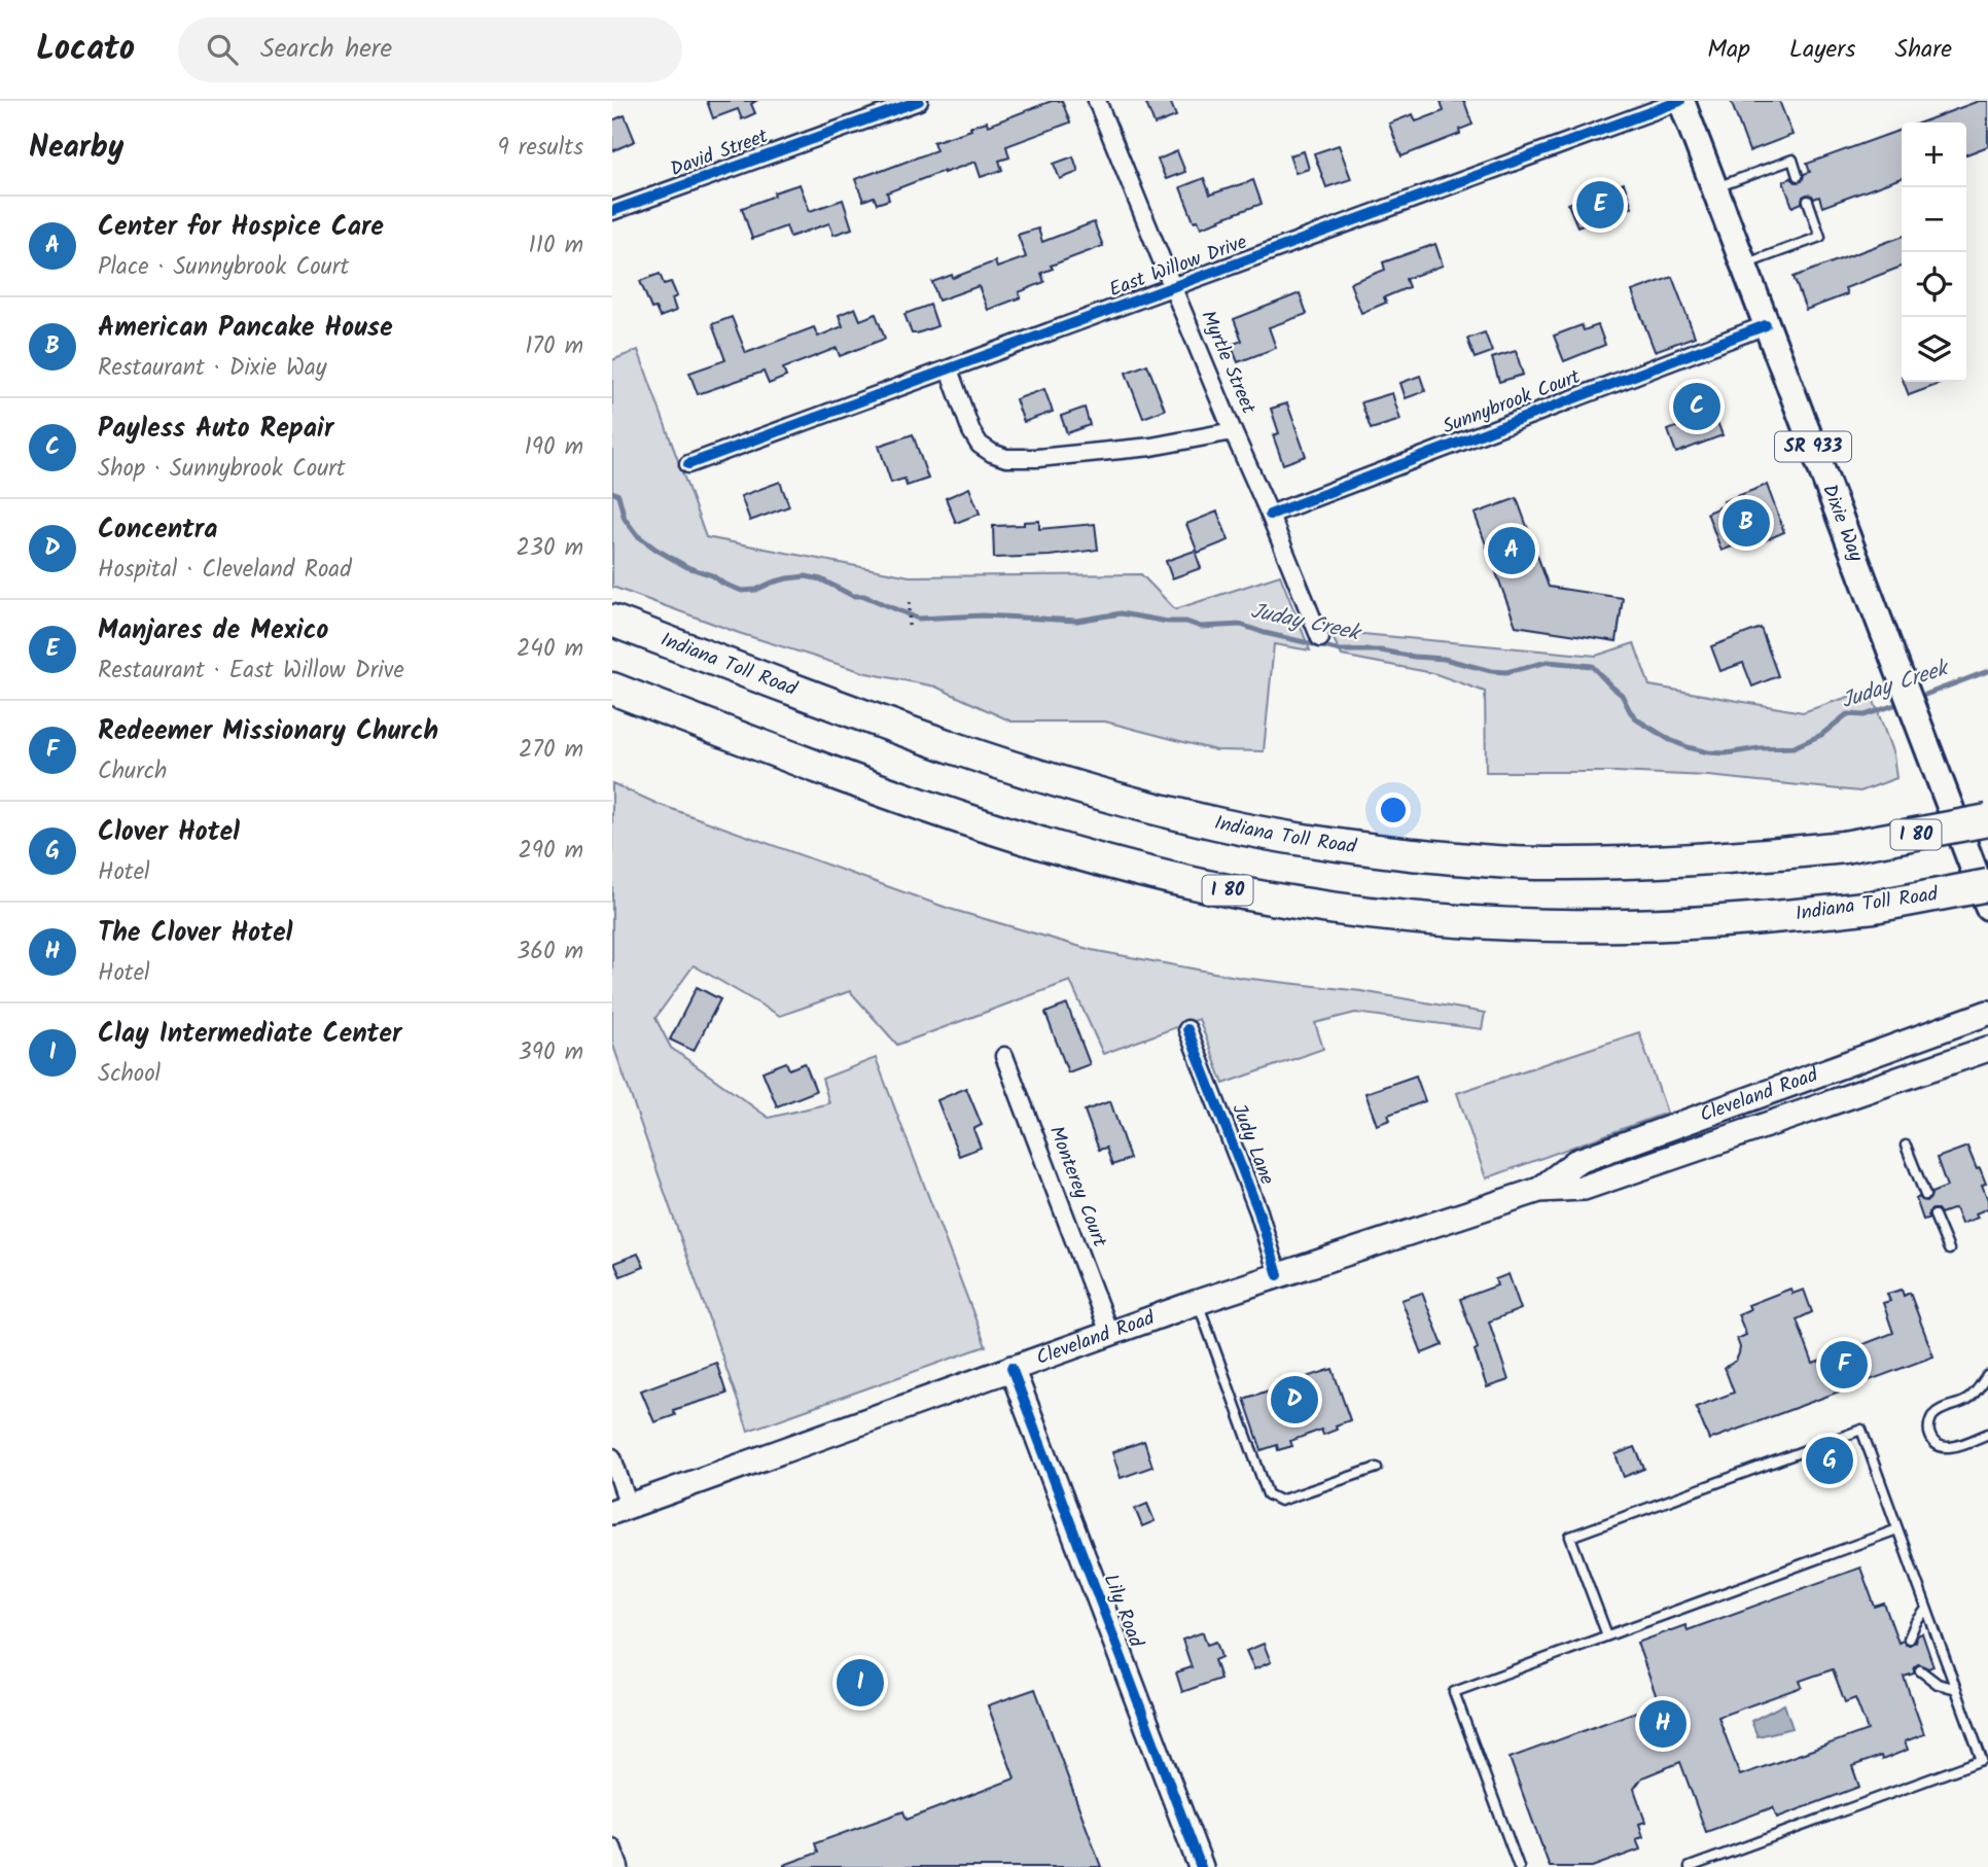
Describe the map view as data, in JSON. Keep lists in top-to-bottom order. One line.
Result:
{"streets":{"highway":["Indiana Toll Road","I 80"],"main road":["SR 933","Dixie Way","Cleveland Road","Lily Road"],"street":["David Street","East Willow Drive","Myrtle Street","Sunnybrook Court","Judy Lane","Monterey Court"]},"crossings":[["East Willow Drive","Myrtle Street"],["East Willow Drive","Dixie Way"],["Myrtle Street","Sunnybrook Court"],["Sunnybrook Court","Dixie Way"],["Cleveland Road","Judy Lane"],["Cleveland Road","Monterey Court"],["Cleveland Road","Lily Road"]],"water":["Juday Creek"],"page":{"header":"Locato","search":"Search here","nav":["Map","Layers","Share"],"heading":["Nearby","9 results"],"map_buttons":["+","−"],"pins":["E","C","B","A","F","D","G","I","H"],"list":[{"mark":"A","name":"Center for Hospice Care","note":"Place · Sunnybrook Court","value":"110 m"},{"mark":"B","name":"American Pancake House","note":"Restaurant · Dixie Way","value":"170 m"},{"mark":"C","name":"Payless Auto Repair","note":"Shop · Sunnybrook Court","value":"190 m"},{"mark":"D","name":"Concentra","note":"Hospital · Cleveland Road","value":"230 m"},{"mark":"E","name":"Manjares de Mexico","note":"Restaurant · East Willow Drive","value":"240 m"},{"mark":"F","name":"Redeemer Missionary Church","note":"Church","value":"270 m"},{"mark":"G","name":"Clover Hotel","note":"Hotel","value":"290 m"},{"mark":"H","name":"The Clover Hotel","note":"Hotel","value":"360 m"},{"mark":"I","name":"Clay Intermediate Center","note":"School","value":"390 m"}]}}
